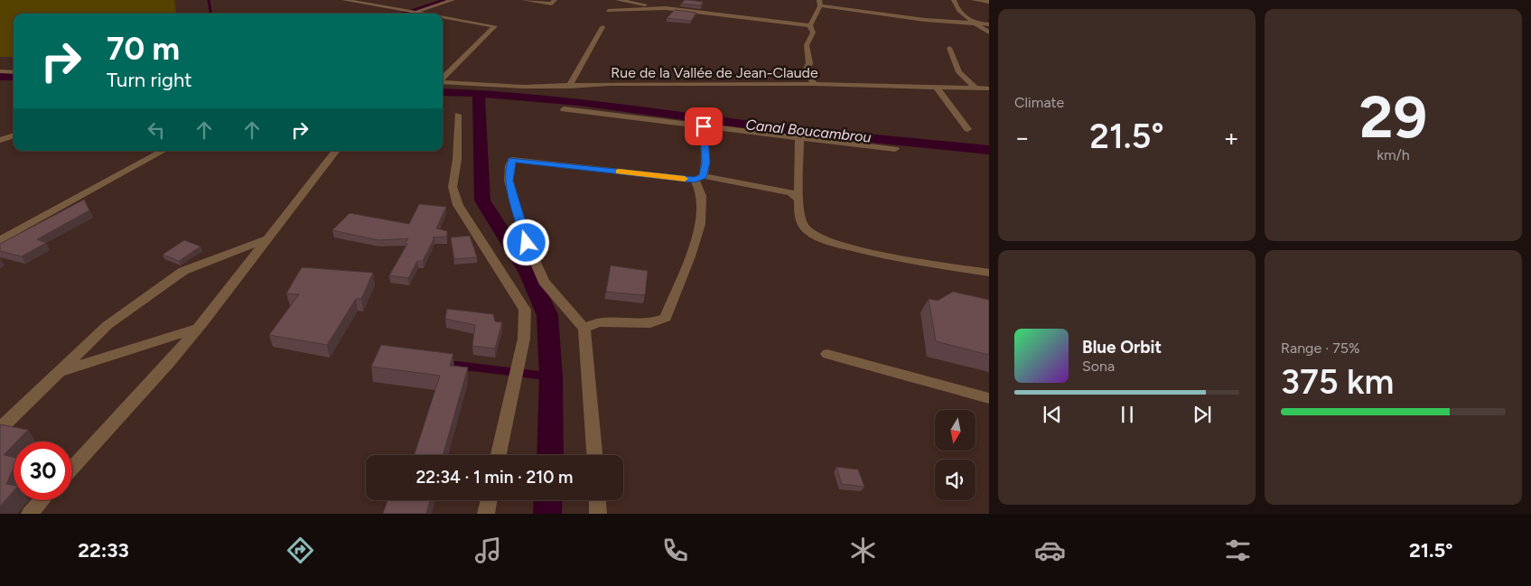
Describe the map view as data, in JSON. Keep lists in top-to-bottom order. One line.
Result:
{"streets":{"street":["Rue de la Vallée de Jean-Claude"]},"water":["Canal Boucambrou"],"north":"bottom","page":{"tile":["Climate",["29","km/h"],["Range · 75%","375 km"]],"turn":["70 m","Turn right"],"heat":["−","21.5°","+"],"song":["Blue Orbit","Sona"],"limit":"30","trip":"22:34 · 1 min · 210 m","tabs":["22:33","21.5°"]}}
